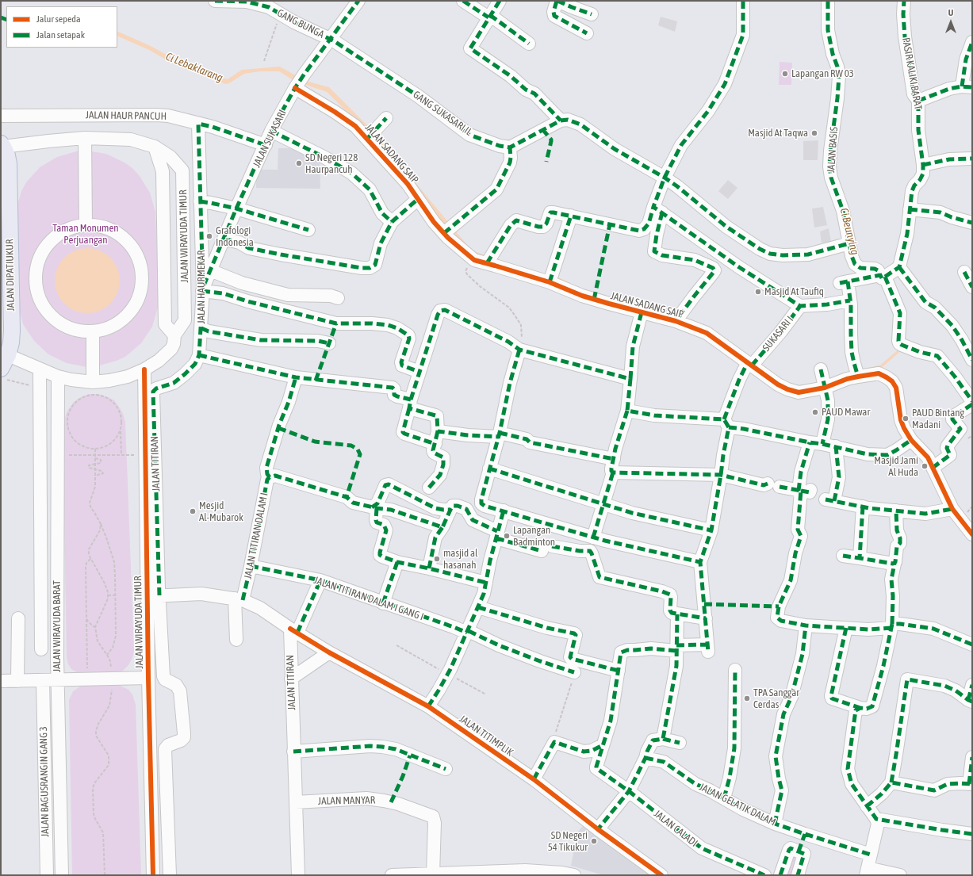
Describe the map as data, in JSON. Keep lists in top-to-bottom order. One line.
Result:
{"streets":{"main road":["JALAN DIPATIUKUR"],"street":["GANG BUNGA","PASIR KALIKI BARAT","GANG SUKASARI IL","JALAN HAUR PANCUH","JALAN SUKASARI","JALAN BASIS","JALAN SADANG SAIP","JALAN WIRAYUDA TIMUR","JALAN HAURMEKAR","SUKASARI I","JALAN TITIRAN","JALAN TITIRAN DALAM I","JALAN TITIRAN DALAM I GANG I","JALAN WIRAYUDA BARAT","JALAN TITIMPLIK","JALAN BAGUSRANGIN GANG 3","JALAN MANYAR","JALAN GELATIK DALAM","JALAN CALADI"]},"crossings":[["GANG BUNGA","GANG SUKASARI IL"],["GANG BUNGA","JALAN SUKASARI"],["GANG SUKASARI IL","JALAN SUKASARI"],["JALAN HAUR PANCUH","JALAN SUKASARI"],["JALAN HAUR PANCUH","JALAN HAURMEKAR"],["JALAN SUKASARI","JALAN SADANG SAIP"],["JALAN SUKASARI","JALAN HAURMEKAR"],["JALAN SADANG SAIP","SUKASARI I"],["JALAN WIRAYUDA TIMUR","JALAN DIPATIUKUR"],["JALAN WIRAYUDA TIMUR","JALAN TITIRAN"],["JALAN HAURMEKAR","JALAN TITIRAN"],["JALAN TITIRAN","JALAN TITIMPLIK"],["JALAN TITIRAN","JALAN MANYAR"],["JALAN TITIRAN DALAM I","JALAN TITIRAN DALAM I GANG I"]],"water":["Ci Lebaklarang","Ci Beunying"],"parks":["Taman Monumen Perjuangan"],"places":["Lapangan RW 03","Masjid At Taqwa","SD Negeri 128 Haurpancuh","Grafologi Indonesia","Masjid At Taufiq","PAUD Mawar","PAUD Bintang Madani","Masjid Jami Al Huda","Mesjid Al-Mubarok","Lapangan Badminton","masjid al hasanah","TPA Sanggar Cerdas","SD Negeri 54 Tikukur"],"legend":["Jalur sepeda","Jalan setapak"],"north":"top"}
